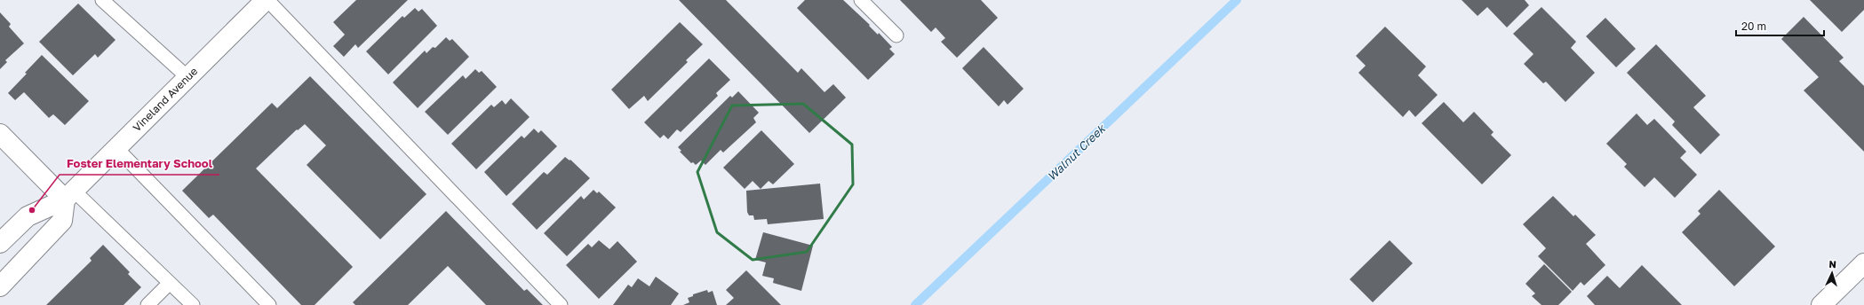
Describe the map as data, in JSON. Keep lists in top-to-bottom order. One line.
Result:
{"streets":{"street":["Vineland Avenue"]},"water":["Walnut Creek"],"places":["Foster Elementary School"],"scale_bar":"20 m","north":"top"}
